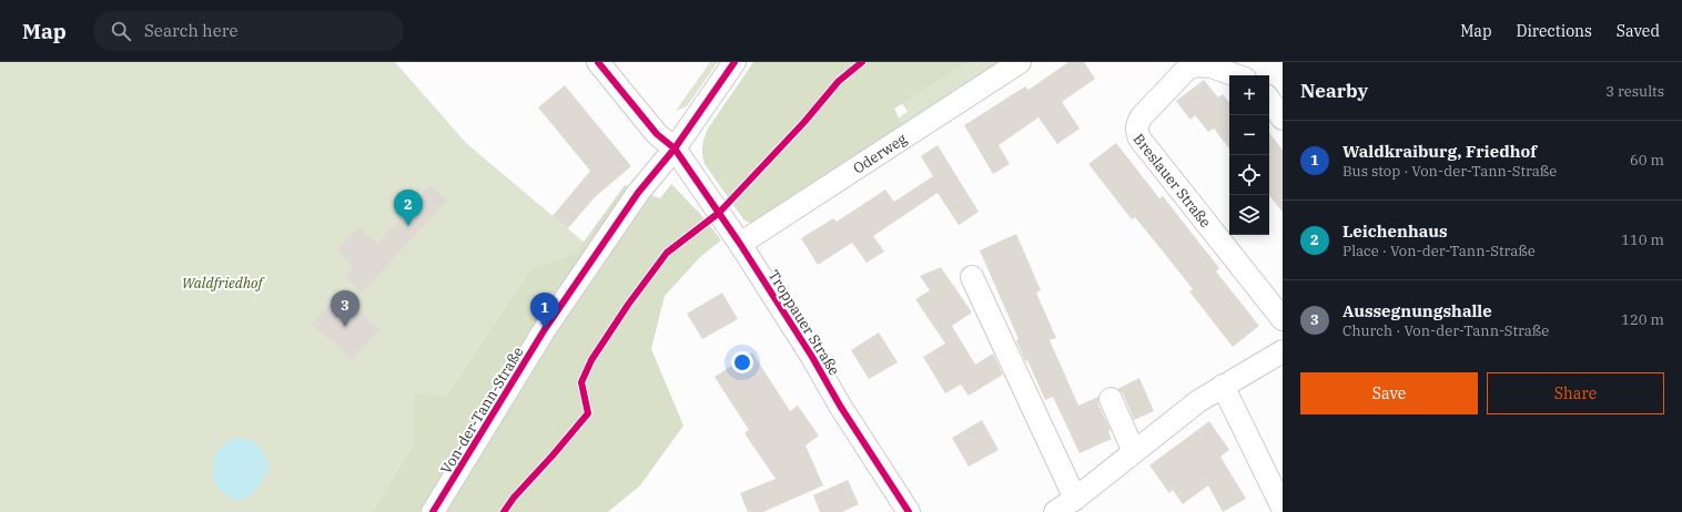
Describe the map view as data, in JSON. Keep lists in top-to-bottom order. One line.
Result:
{"streets":{"street":["Oderweg","Breslauer Straße","Troppauer Straße","Von-der-Tann-Straße"]},"crossings":[["Oderweg","Troppauer Straße"],["Troppauer Straße","Von-der-Tann-Straße"]],"parks":["Waldfriedhof"],"page":{"header":"Map","search":"Search here","nav":["Map","Directions","Saved"],"heading":["Nearby","3 results"],"map_buttons":["+","−"],"list":[{"mark":"1","name":"Waldkraiburg, Friedhof","note":"Bus stop · Von-der-Tann-Straße","value":"60 m"},{"mark":"2","name":"Leichenhaus","note":"Place · Von-der-Tann-Straße","value":"110 m"},{"mark":"3","name":"Aussegnungshalle","note":"Church · Von-der-Tann-Straße","value":"120 m"}],"pins":["2","3","1"],"buttons":["Save","Share"]}}
